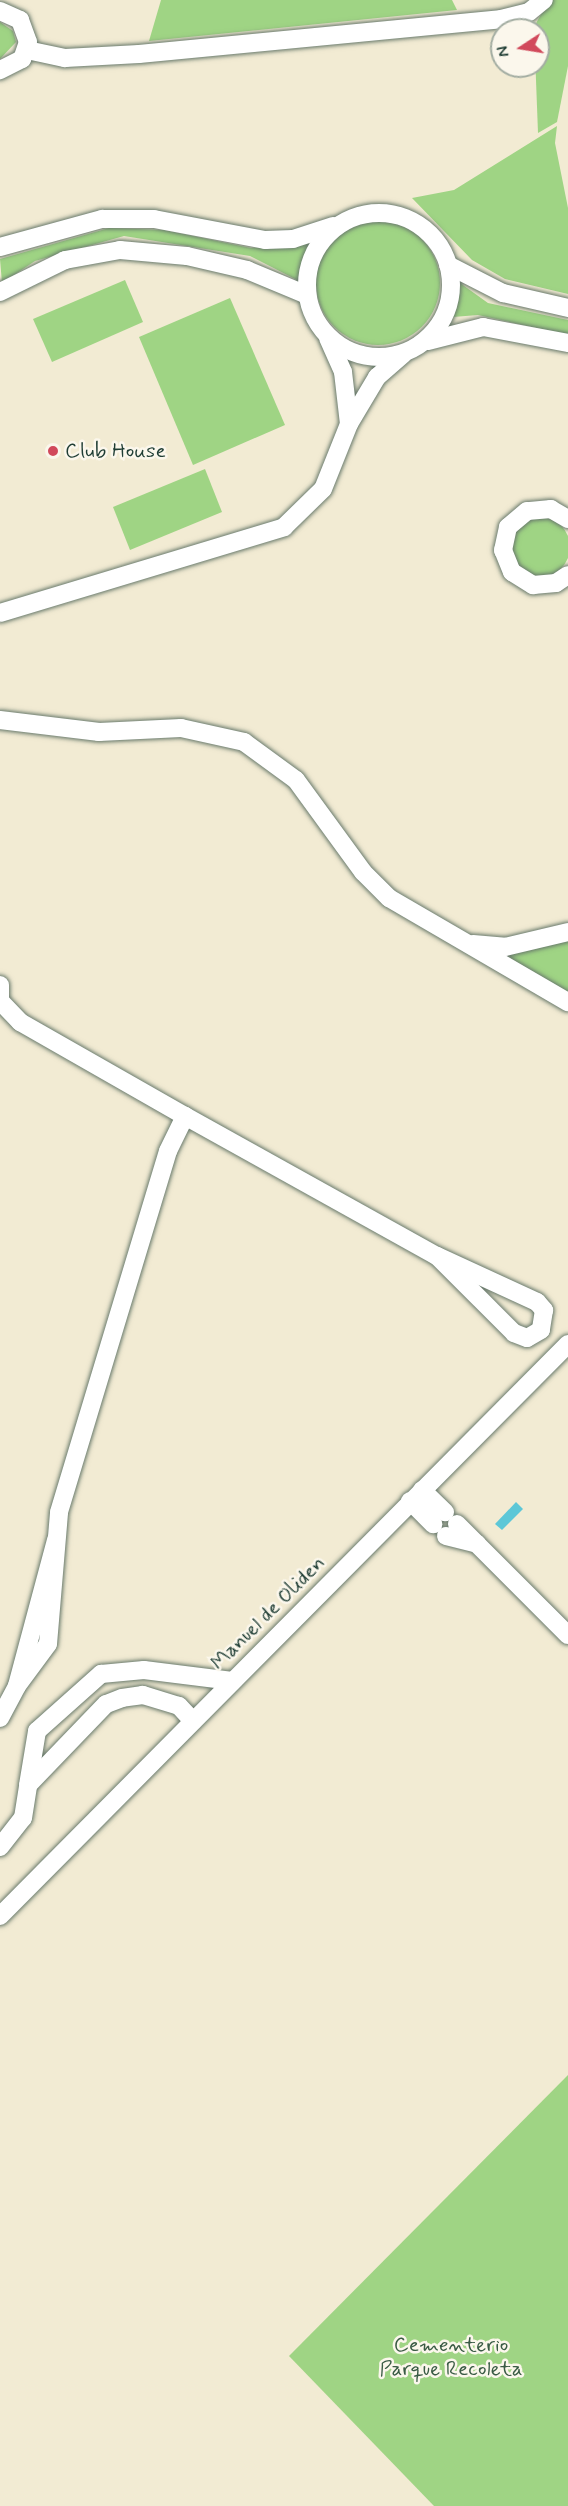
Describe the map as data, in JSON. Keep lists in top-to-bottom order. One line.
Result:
{"streets":{"street":["Manuel de Oliden"]},"parks":["Cementerio Parque Recoleta"],"places":["Club House"],"north":"left"}
